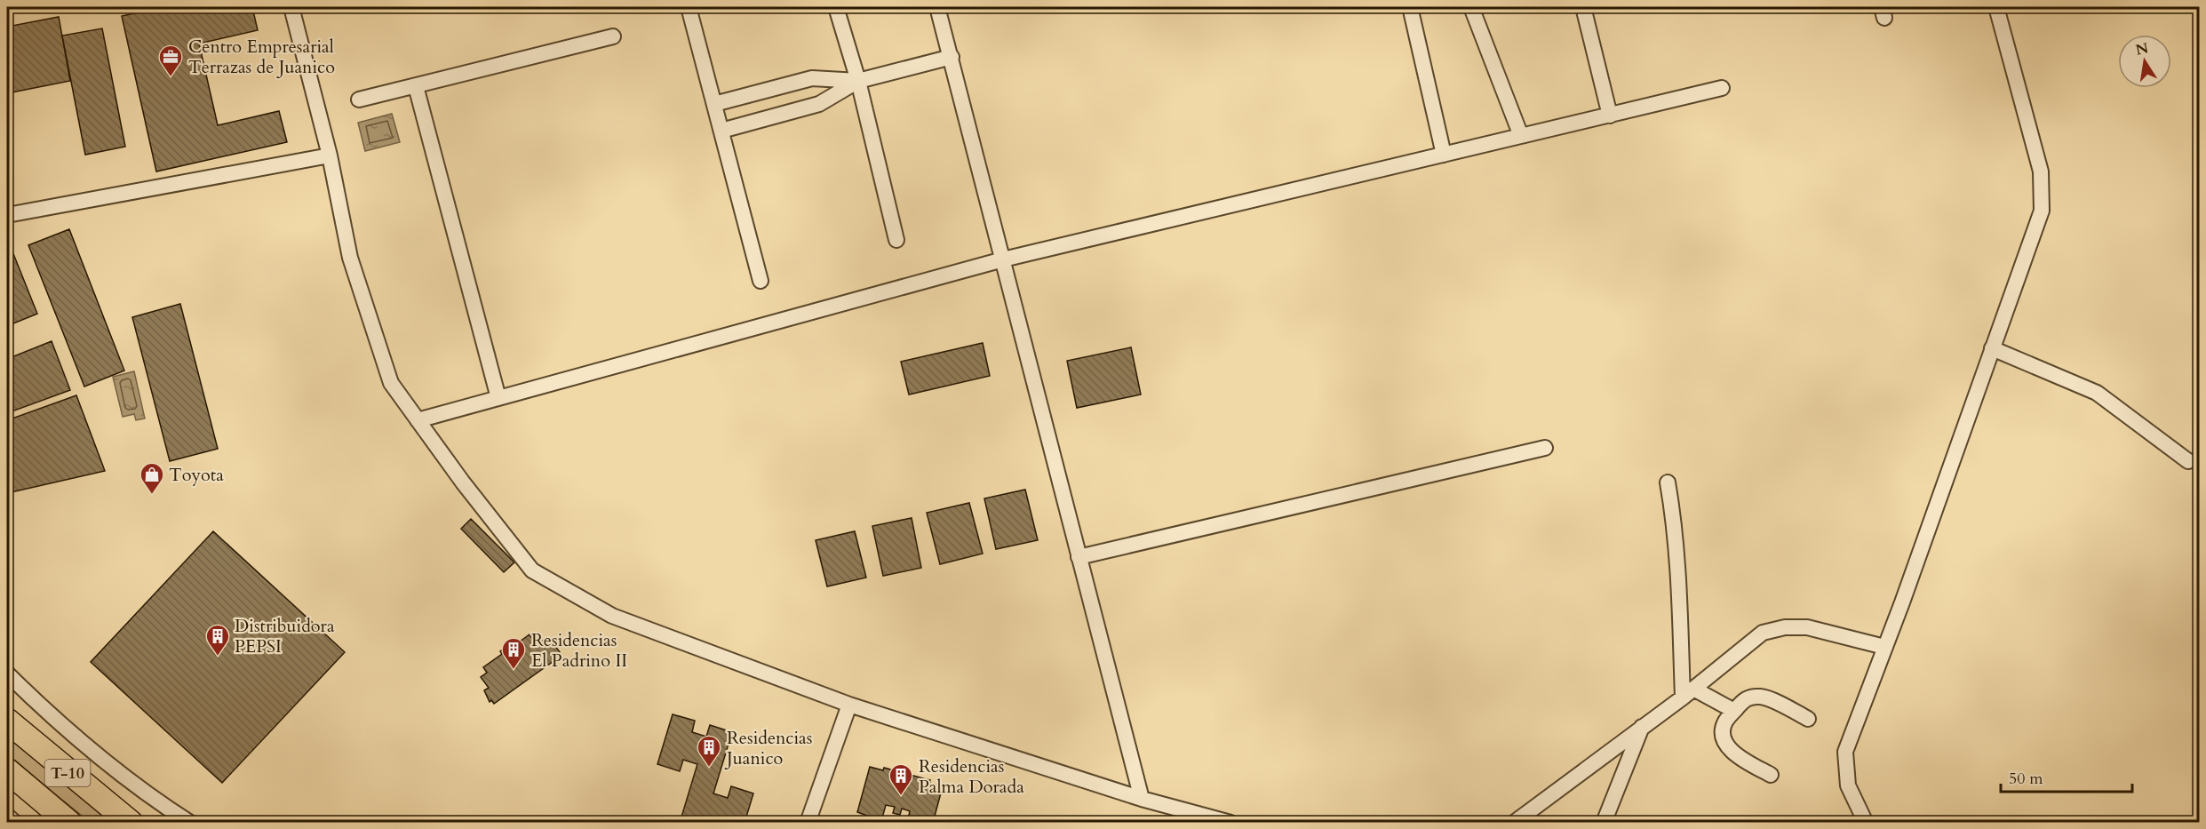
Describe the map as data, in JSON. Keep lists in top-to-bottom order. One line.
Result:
{"streets":{"highway":["T-10"]},"places":{"office":["Centro Empresarial Terrazas de Juanico"],"shop":["Toyota"],"building":["Distribuidora PEPSI","Residencias El Padrino II","Residencias Juanico","Residencias Palma Dorada"]},"scale_bar":"50 m","north":"top"}
